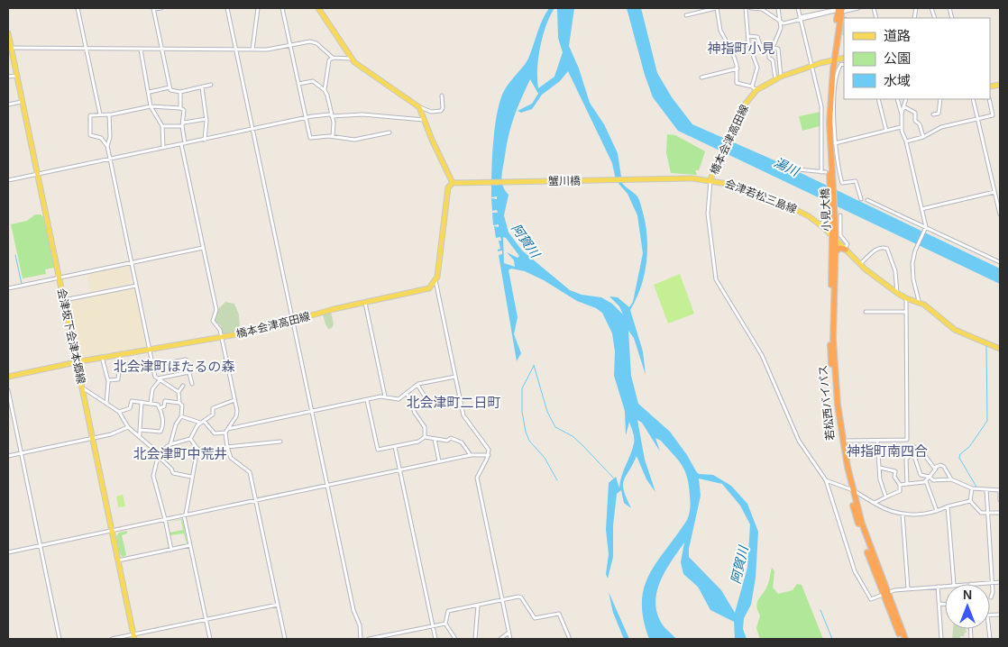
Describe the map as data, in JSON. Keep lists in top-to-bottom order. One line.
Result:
{"streets":{"highway":["小見大橋","若松西バイパス"],"main road":["橋本会津高田線","蟹川橋","会津若松三島線","会津坂下会津本郷線"]},"crossings":[["橋本会津高田線","会津若松三島線"],["橋本会津高田線","小見大橋"],["橋本会津高田線","会津坂下会津本郷線"],["蟹川橋","会津若松三島線"],["会津若松三島線","小見大橋"],["会津若松三島線","若松西バイパス"],["小見大橋","若松西バイパス"]],"districts":["神指町小見","北会津町ほたるの森","北会津町二日町","神指町南四合","北会津町中荒井"],"water":["湯川","阿賀川"],"legend":["道路","公園","水域"],"north":"top"}
